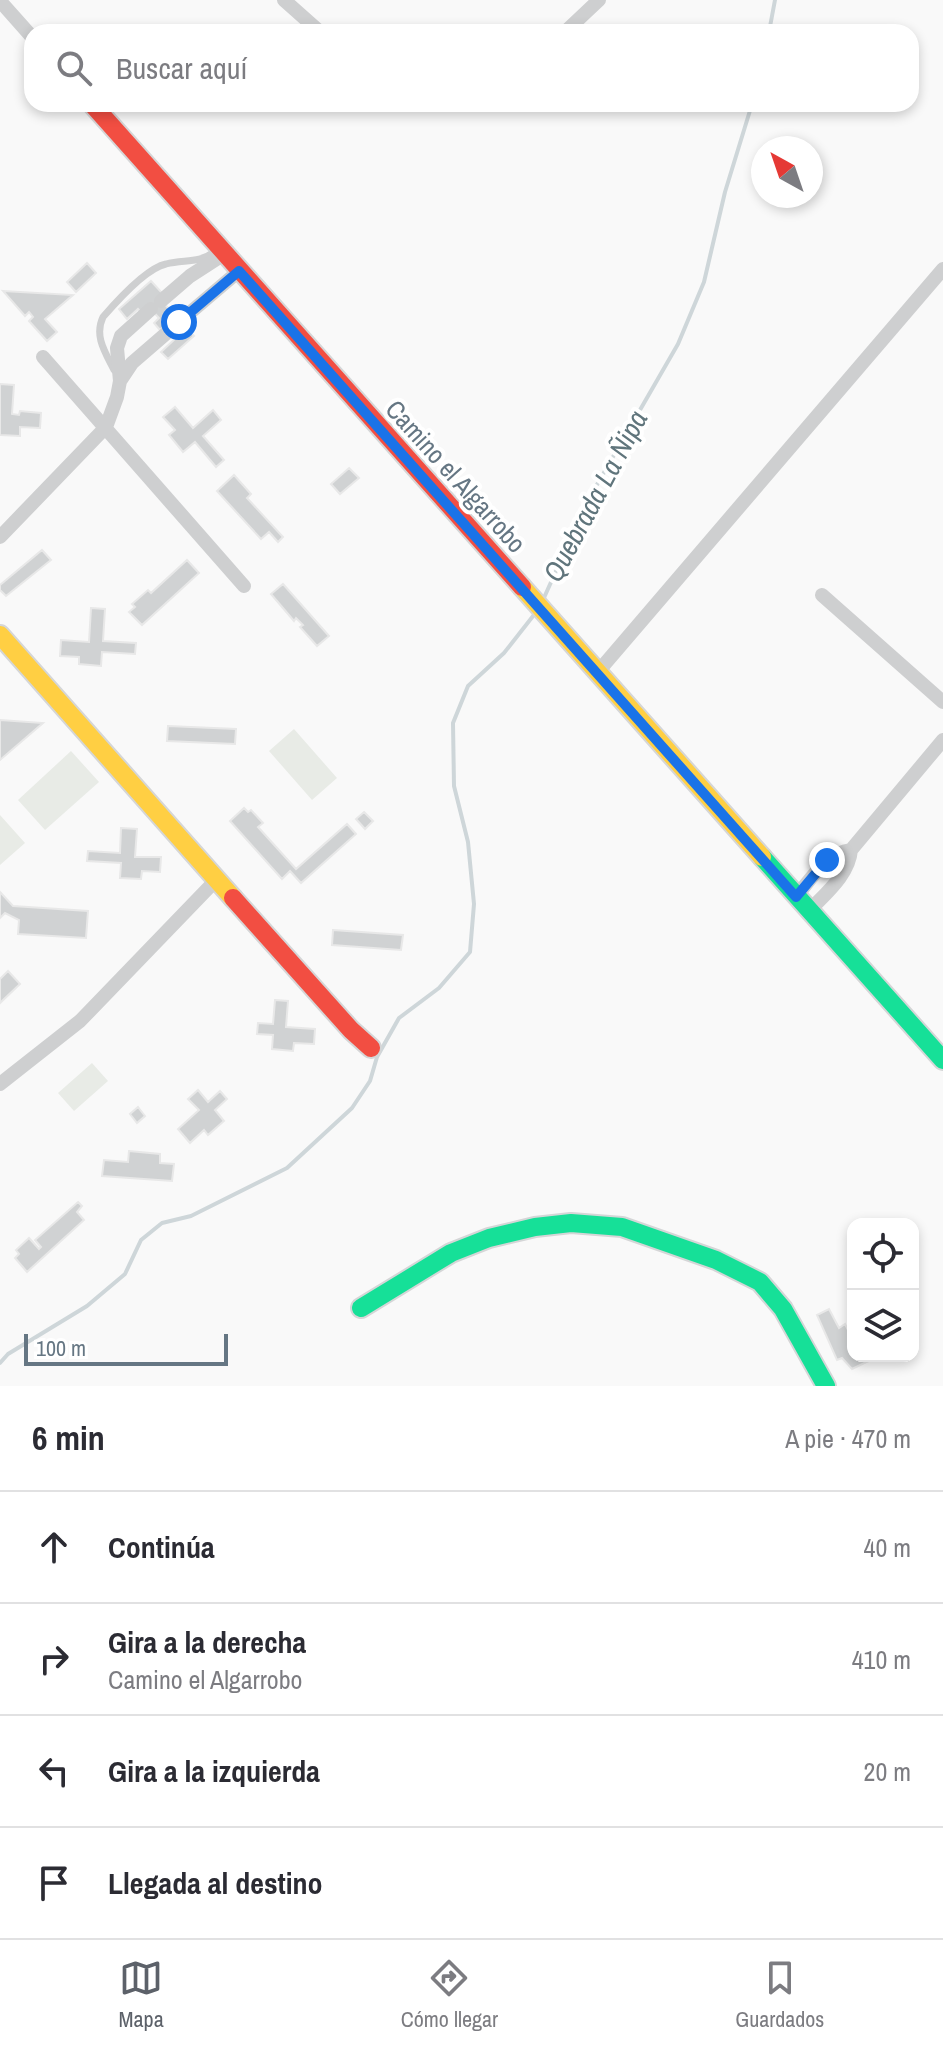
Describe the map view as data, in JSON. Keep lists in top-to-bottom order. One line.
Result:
{"streets":{"street":["Camino el Algarrobo"]},"water":["Quebrada La Ñipa"],"scale_bar":"100 m","north":"top left","page":{"search":"Buscar aquí","scale":"100 m","heading":["6 min","A pie · 470 m"],"list":[["Continúa","40 m"],["Gira a la derecha","Camino el Algarrobo","410 m"],["Gira a la izquierda","20 m"],"Llegada al destino"],"nav":["Mapa","Cómo llegar","Guardados"]}}
